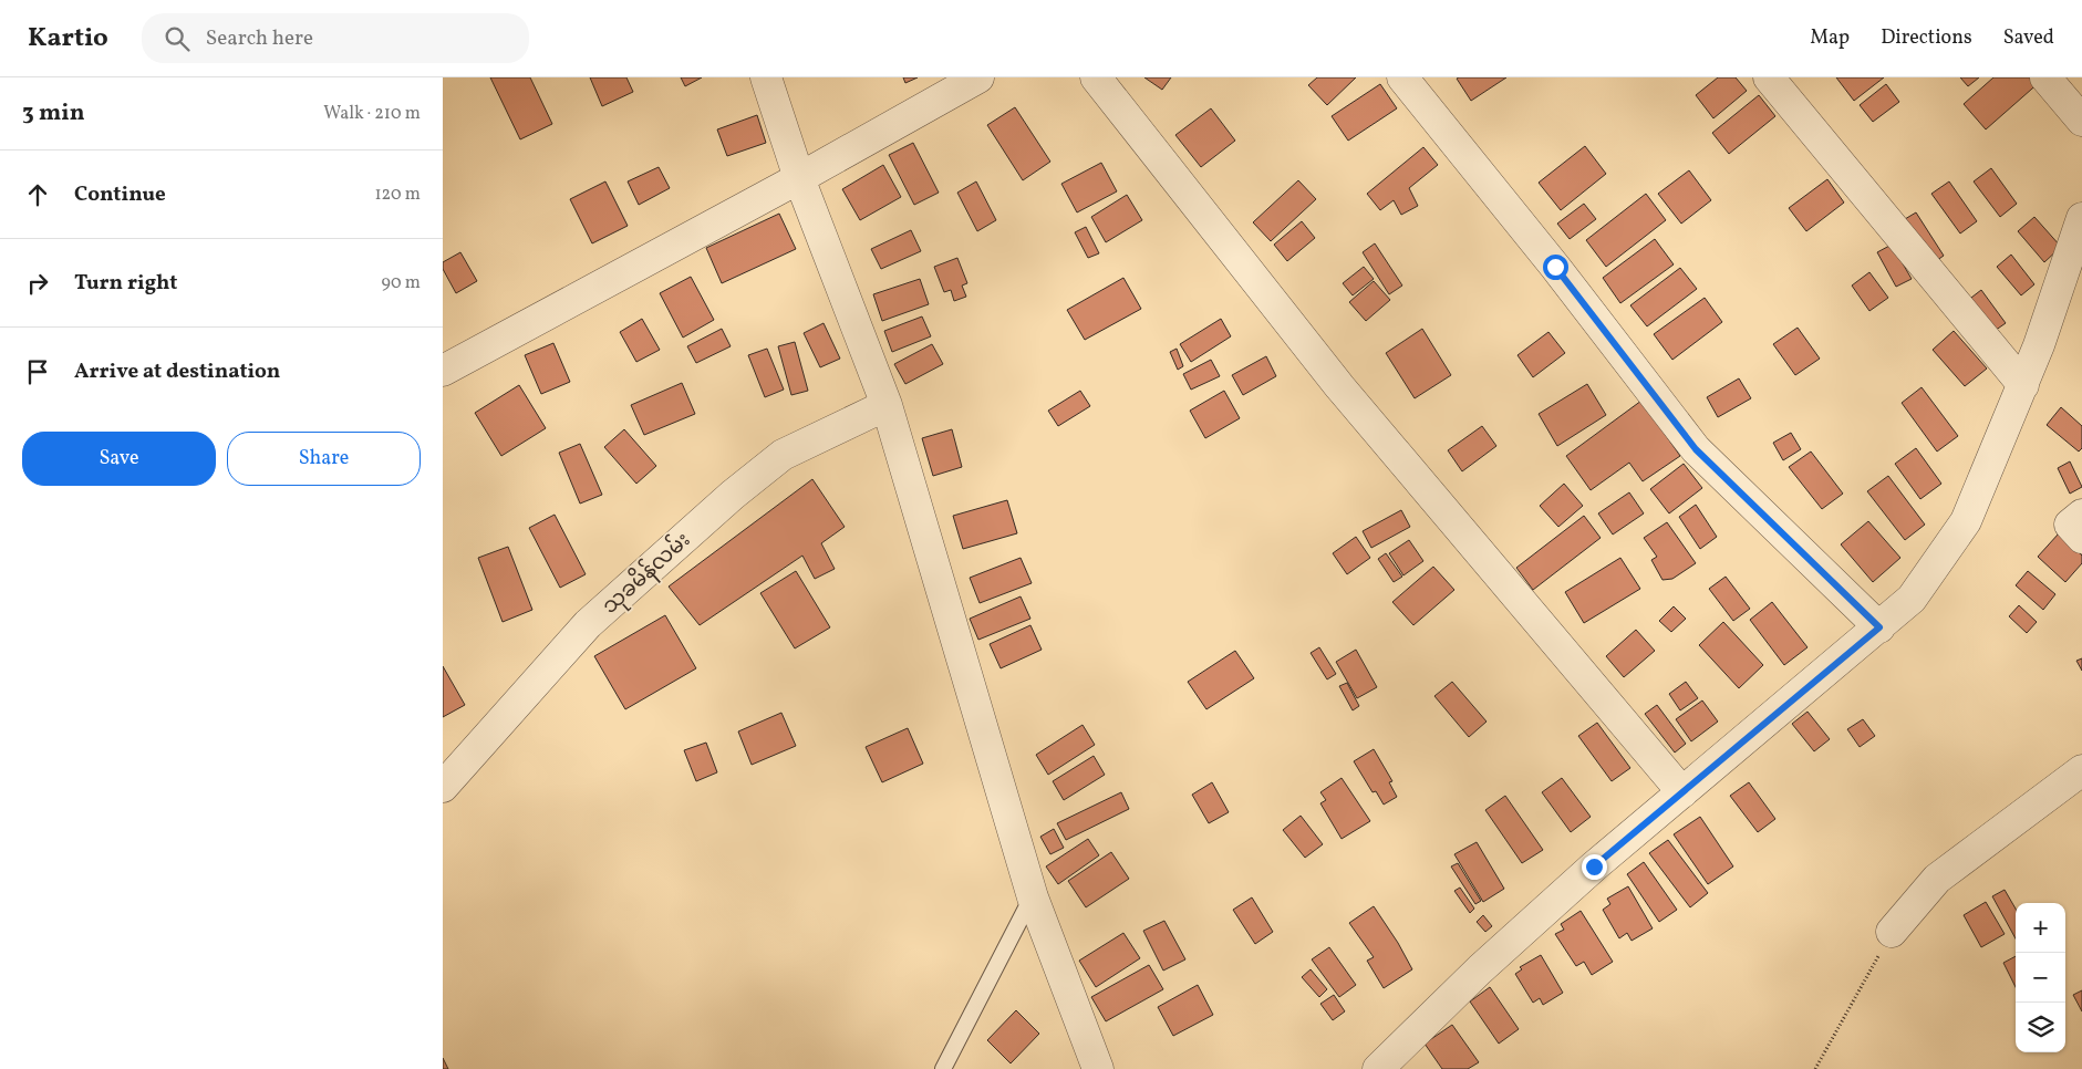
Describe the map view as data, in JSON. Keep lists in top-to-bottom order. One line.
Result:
{"streets":{"street":["သုခမိန်လမ်း"]},"page":{"header":"Kartio","search":"Search here","nav":["Map","Directions","Saved"],"heading":["3 min","Walk · 210 m"],"list":[["Continue","120 m"],["Turn right","90 m"],"Arrive at destination"],"buttons":["Save","Share"],"map_buttons":["+","−"]}}
